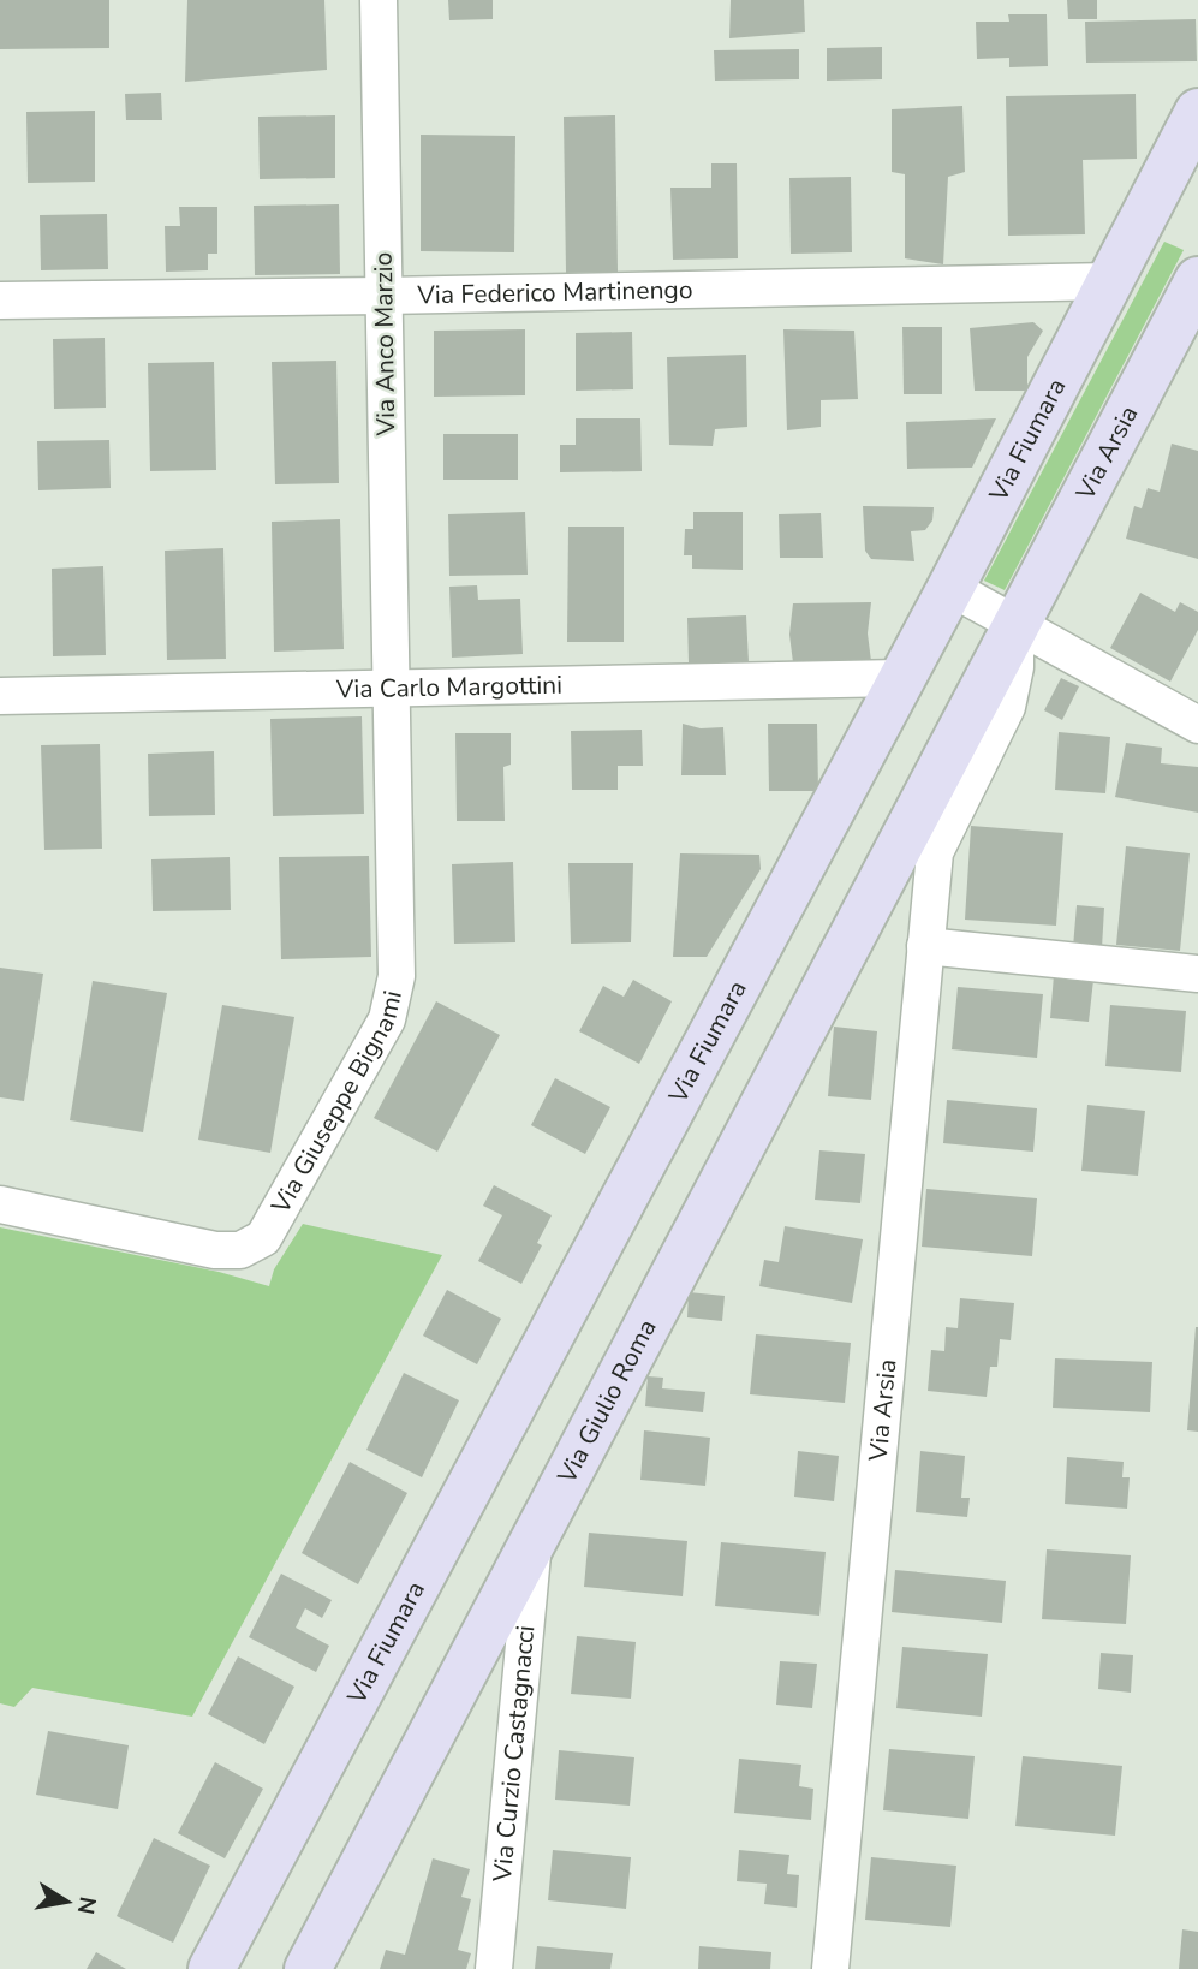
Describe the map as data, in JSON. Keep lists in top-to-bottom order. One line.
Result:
{"streets":{"street":["Via Federico Martinengo","Via Anco Marzio","Via Fiumara","Via Arsia","Via Carlo Margottini","Via Giuseppe Bignami","Via Giulio Roma","Via Curzio Castagnacci"]},"crossings":[["Via Federico Martinengo","Via Anco Marzio"],["Via Federico Martinengo","Via Fiumara"],["Via Anco Marzio","Via Carlo Margottini"],["Via Anco Marzio","Via Giuseppe Bignami"],["Via Fiumara","Via Carlo Margottini"],["Via Arsia","Via Giulio Roma"],["Via Carlo Margottini","Via Giuseppe Bignami"],["Via Giulio Roma","Via Curzio Castagnacci"]],"north":"right"}
